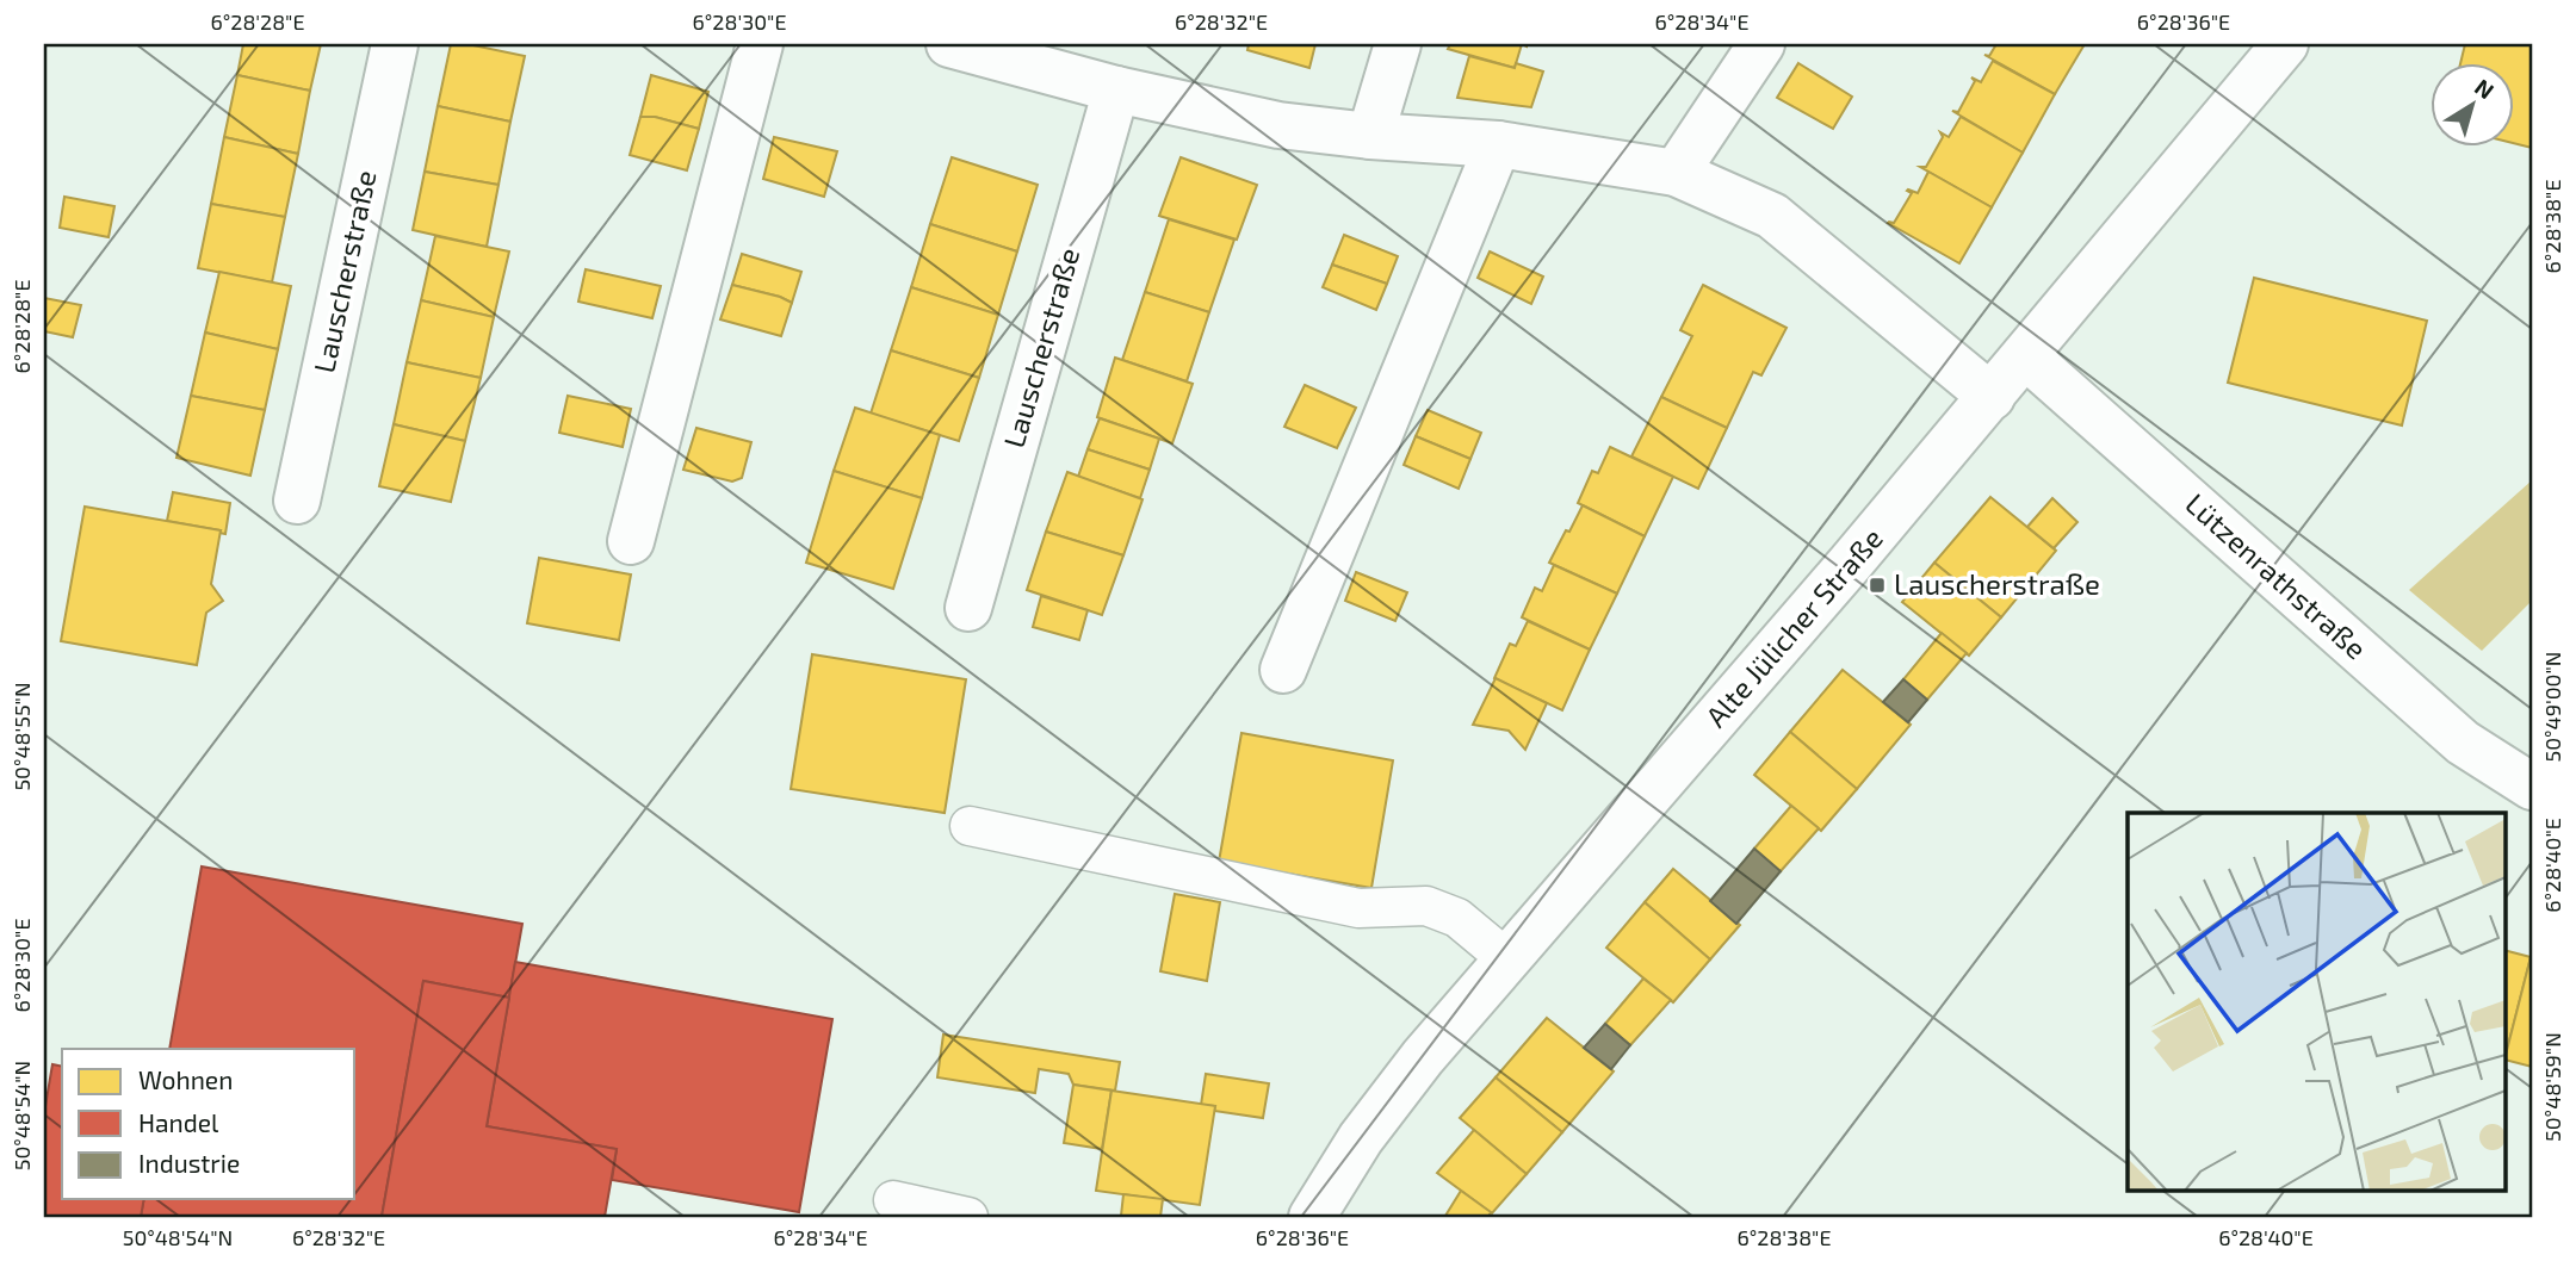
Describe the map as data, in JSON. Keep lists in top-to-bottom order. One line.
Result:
{"streets":{"street":["Lauscherstraße","Lützenrathstraße","Alte Jülicher Straße"]},"crossings":[["Lützenrathstraße","Alte Jülicher Straße"]],"places":{"transit":["Lauscherstraße"]},"legend":["Wohnen","Handel","Industrie"],"north":"top right","coordinates":["6°28'28\"E","6°28'30\"E","6°28'32\"E","6°28'34\"E","6°28'36\"E","6°28'38\"E","50°49'00\"N","50°48'55\"N","6°28'40\"E","50°48'59\"N","50°48'54\"N"]}
